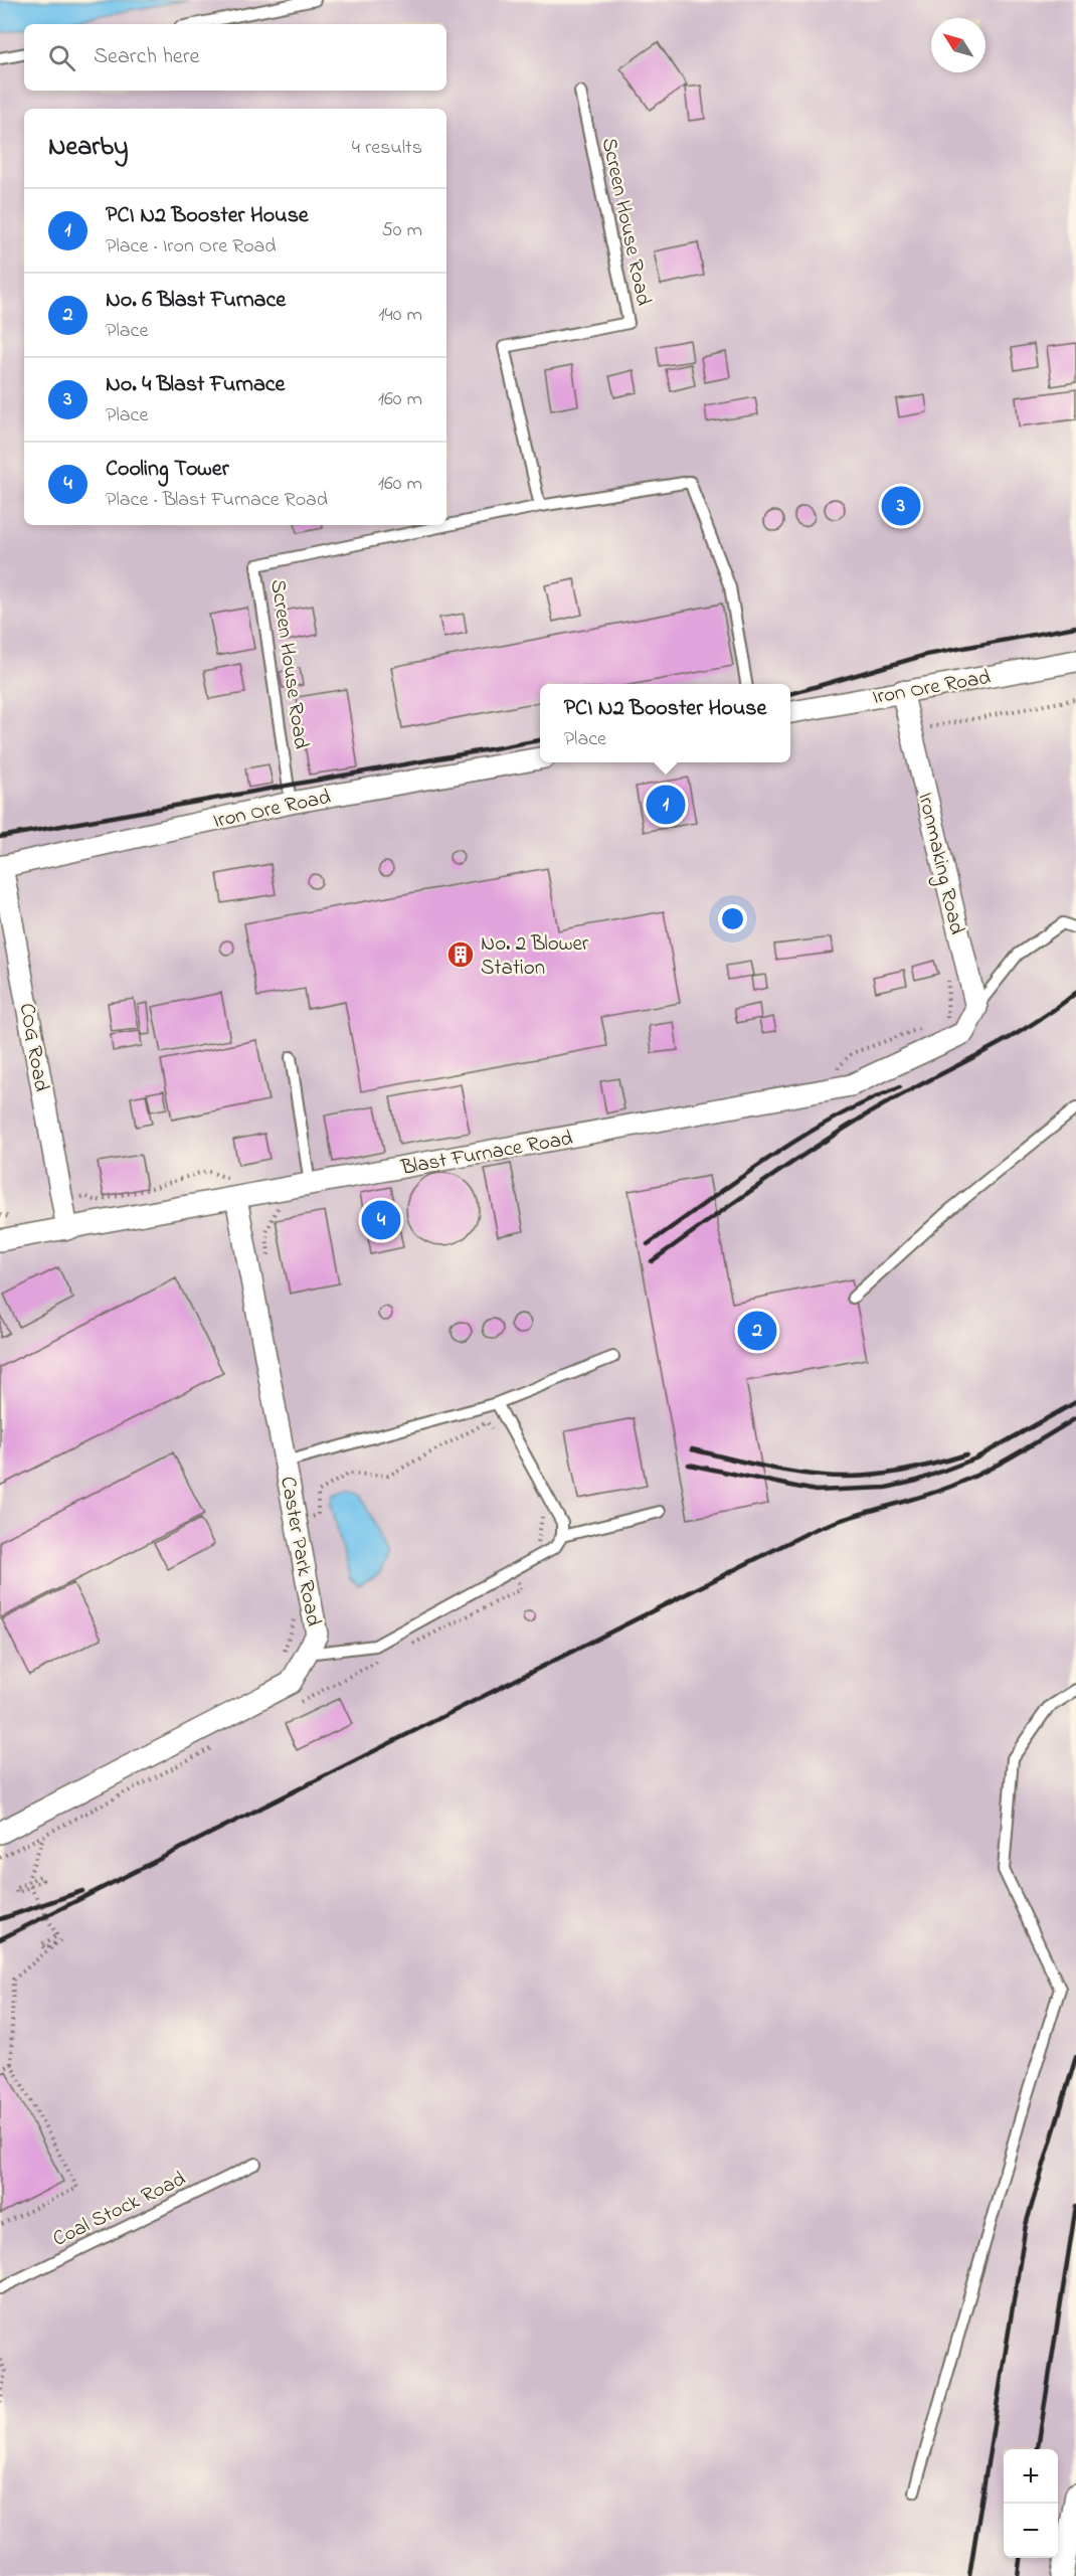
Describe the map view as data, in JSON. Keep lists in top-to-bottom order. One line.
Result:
{"streets":{"street":["Iron Ore Road","Ironmaking Road","COG Road","Blast Furnace Road","Caster Park Road"],"lane":["Screen House Road","Coal Stock Road"]},"crossings":[["Screen House Road","Iron Ore Road"],["Iron Ore Road","Ironmaking Road"],["Iron Ore Road","COG Road"],["Ironmaking Road","Blast Furnace Road"],["COG Road","Blast Furnace Road"],["Blast Furnace Road","Caster Park Road"]],"places":{"building":["No. 2 Blower Station"]},"north":"top left","page":{"search":"Search here","heading":["Nearby","4 results"],"list":[{"mark":"1","name":"PCI N2 Booster House","note":"Place · Iron Ore Road","value":"50 m"},{"mark":"2","name":"No. 6 Blast Furnace","note":"Place","value":"140 m"},{"mark":"3","name":"No. 4 Blast Furnace","note":"Place","value":"160 m"},{"mark":"4","name":"Cooling Tower","note":"Place · Blast Furnace Road","value":"160 m"}],"pins":["3","1","4","2"],"popup":["PCI N2 Booster House","Place"],"map_buttons":["+","−"]}}
